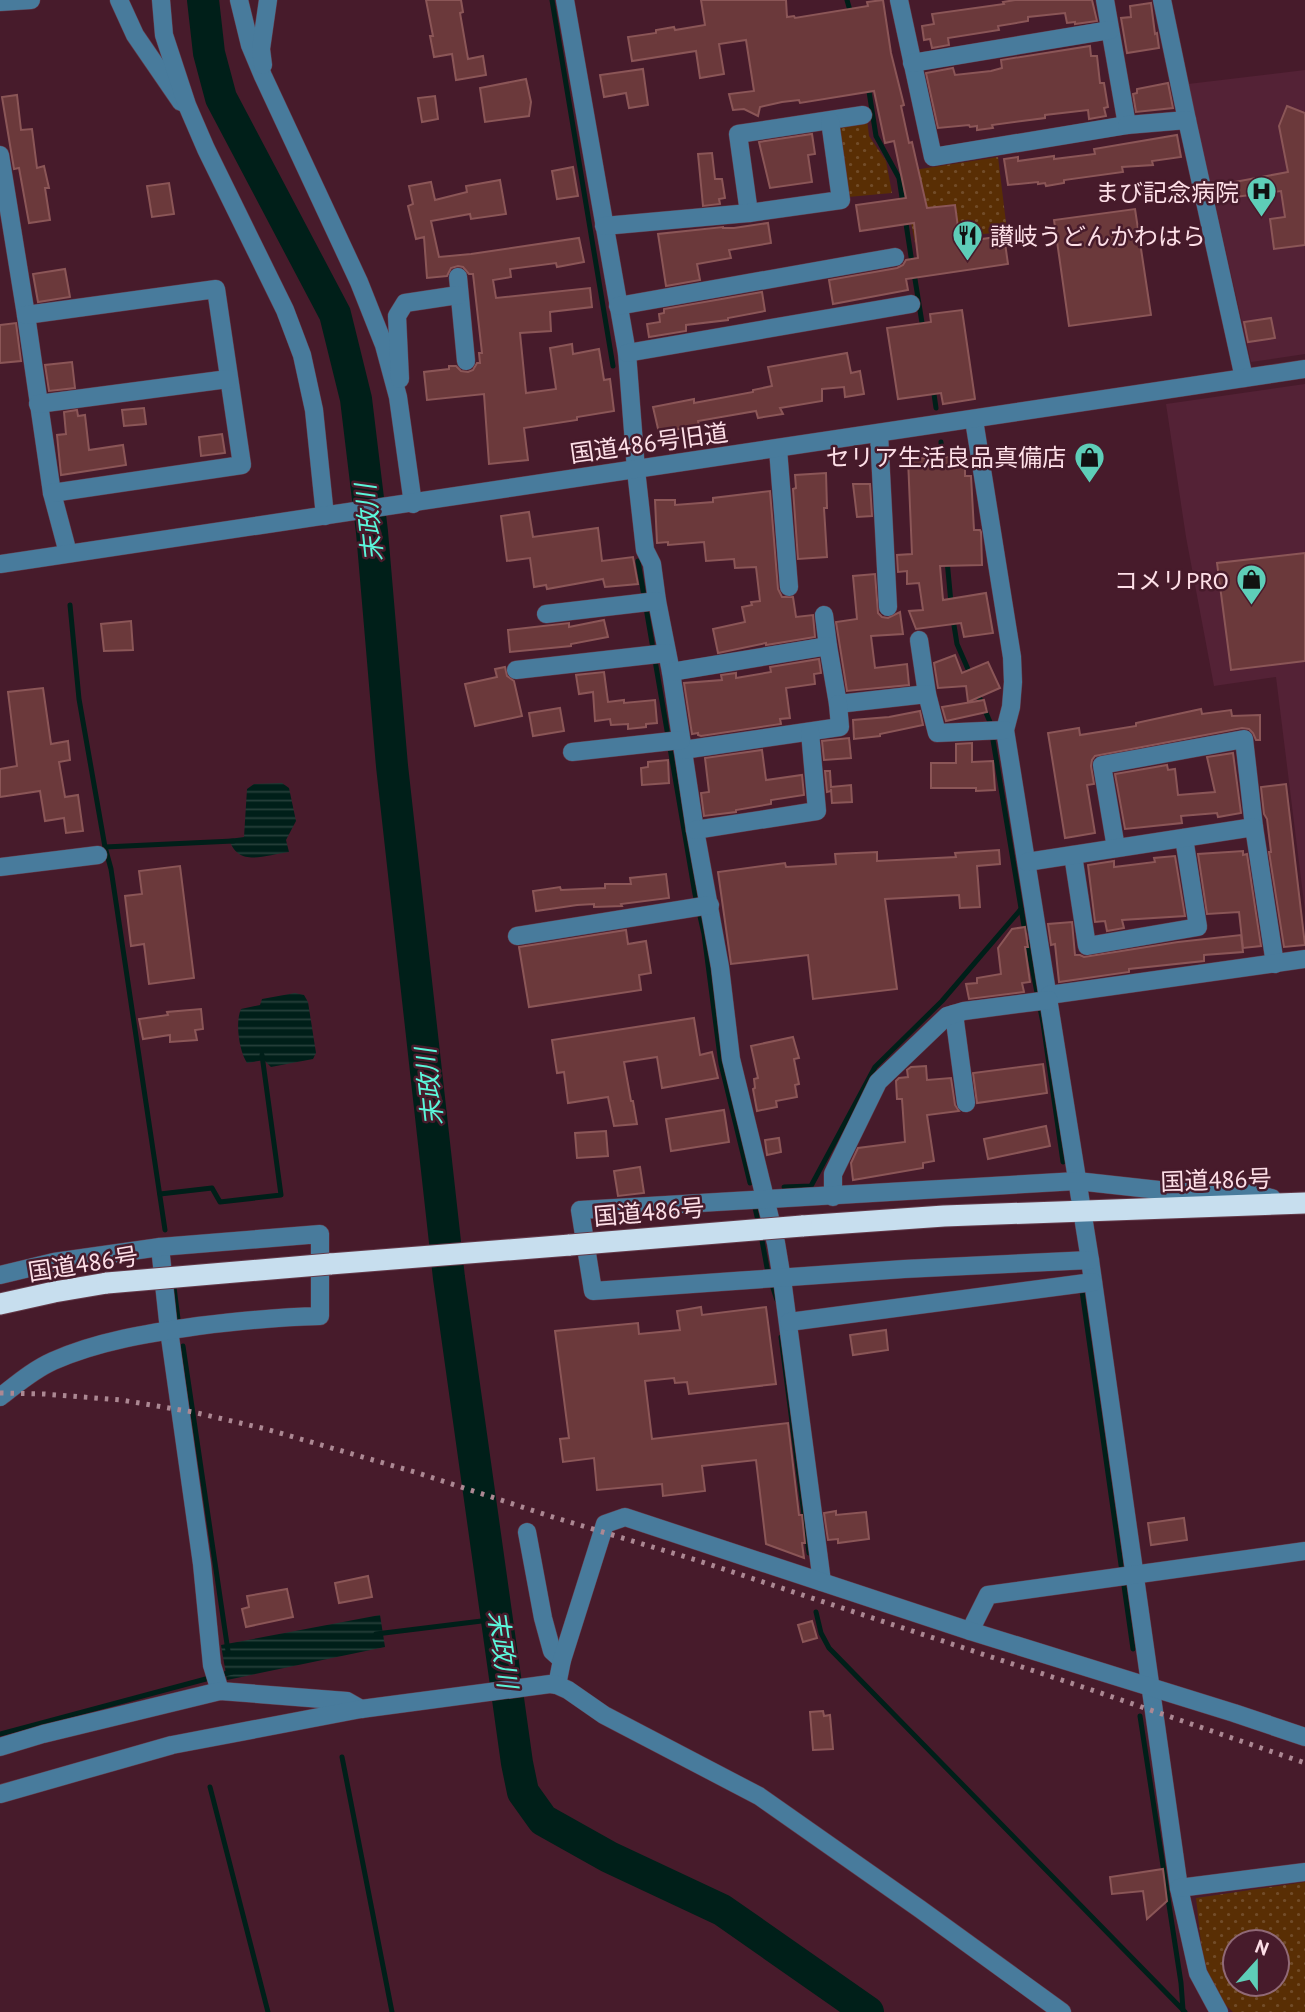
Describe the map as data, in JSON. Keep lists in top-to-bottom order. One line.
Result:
{"streets":{"highway":["国道486号"],"street":["国道486号旧道"]},"water":["末政川"],"places":{"hospital":["まび記念病院"],"restaurant":["讃岐うどんかわはら"],"shop":["セリア生活良品真備店","コメリPRO"]},"north":"top"}
